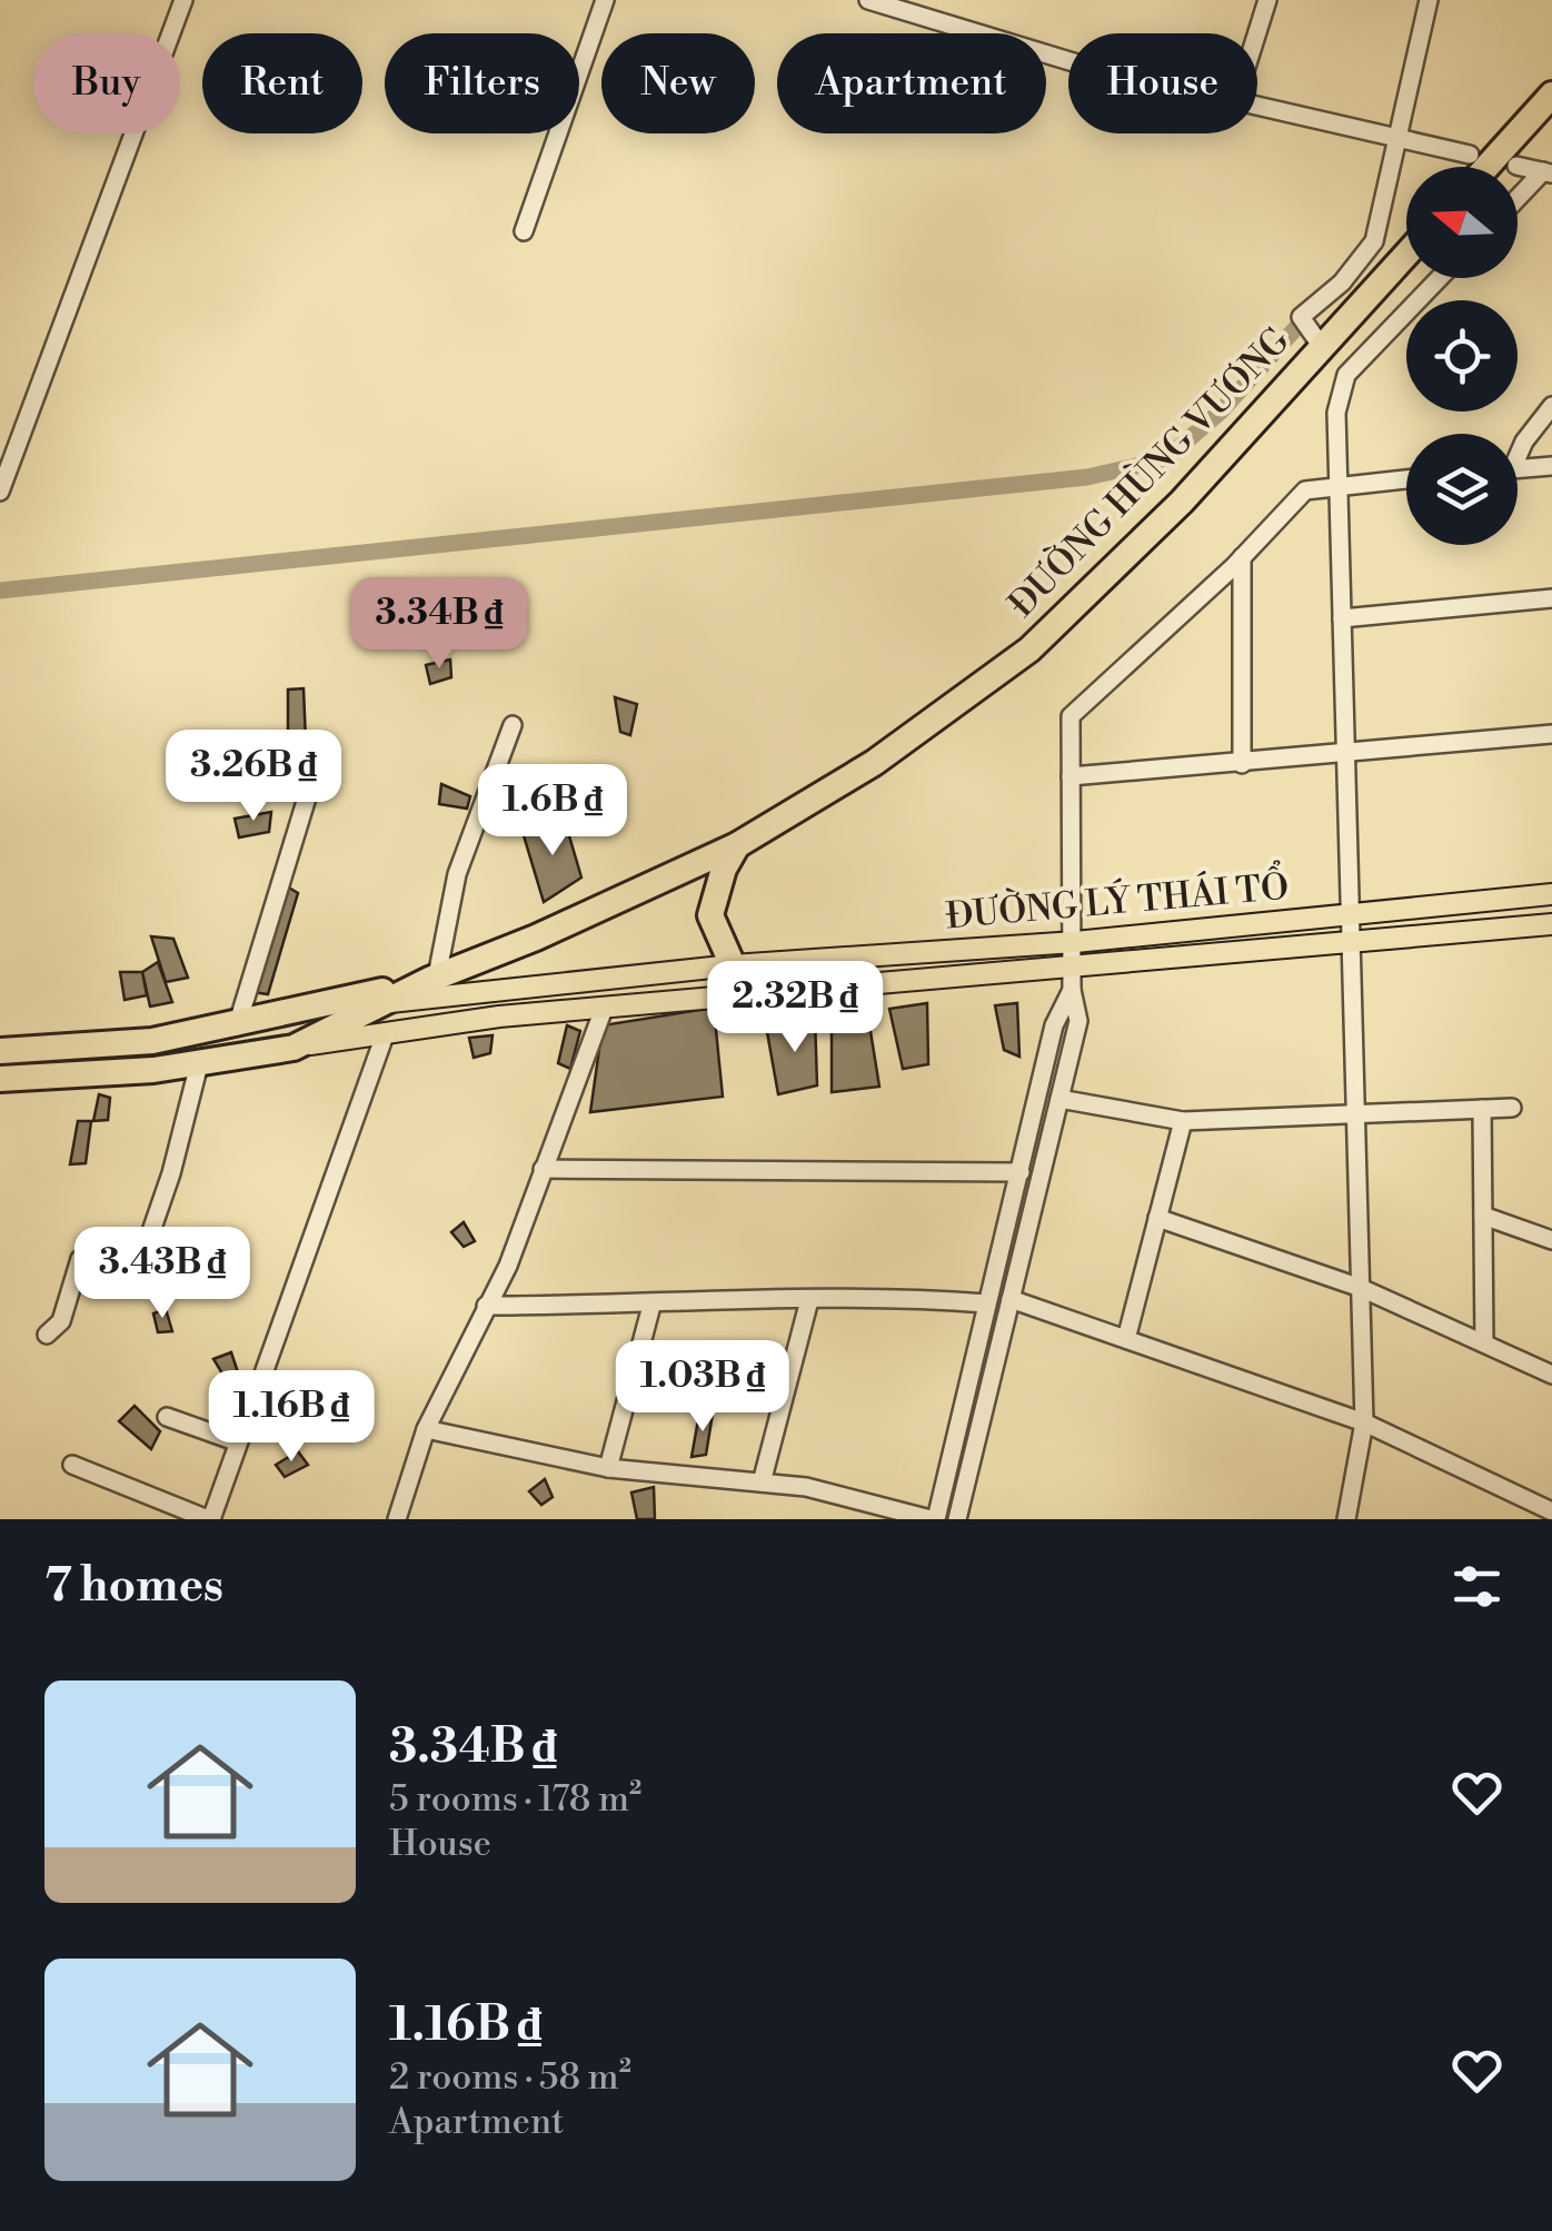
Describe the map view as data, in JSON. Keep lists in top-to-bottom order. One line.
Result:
{"streets":{"highway":["ĐƯỜNG HÙNG VƯƠNG"],"main road":["ĐƯỜNG LÝ THÁI TỔ"]},"crossings":[["ĐƯỜNG HÙNG VƯƠNG","ĐƯỜNG LÝ THÁI TỔ"]],"north":"left","page":{"chip":["Buy","Rent","Filters","New","Apartment","House"],"price":["3.34B ₫","3.26B ₫","1.6B ₫","2.32B ₫","3.43B ₫","1.03B ₫","1.16B ₫"],"heading":"7 homes","list":[{"name":"3.34B ₫","note":"5 rooms · 178 m² · House"},{"name":"1.16B ₫","note":"2 rooms · 58 m² · Apartment"}]}}
